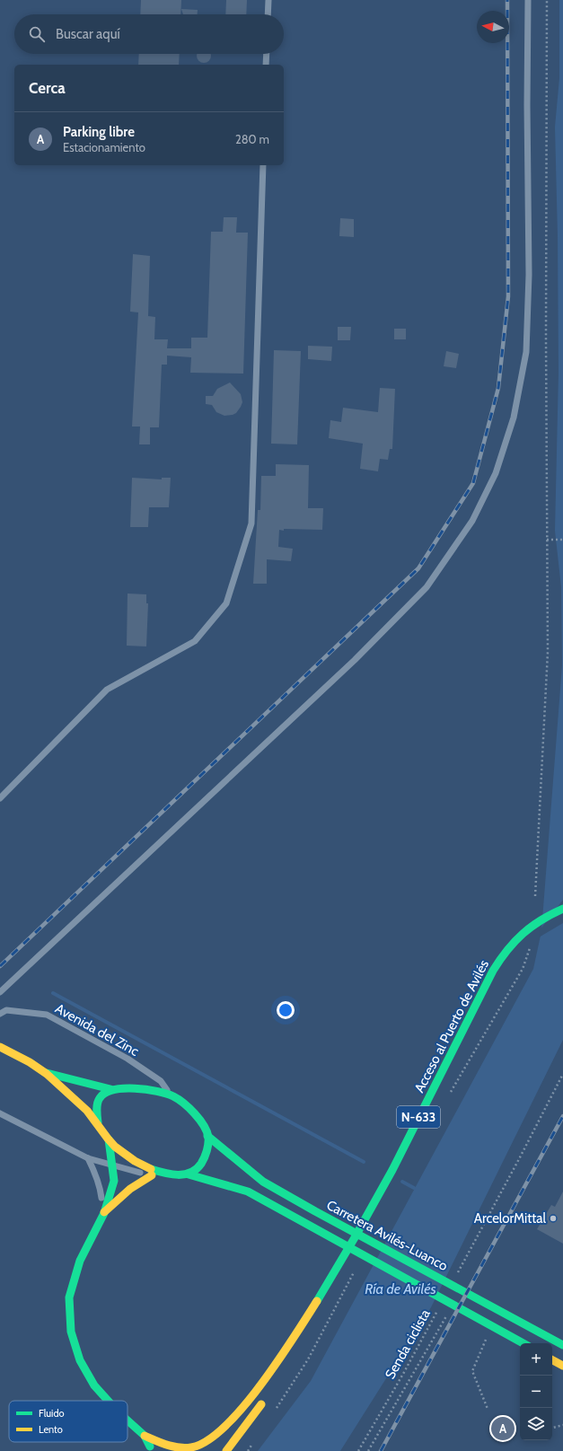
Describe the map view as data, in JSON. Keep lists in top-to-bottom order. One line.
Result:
{"streets":{"main road":["Acceso al Puerto de Avilés","N-633","Carretera Avilés-Luanco"],"lane":["Avenida del Zinc"],"path":["Senda ciclista"]},"crossings":[["Avenida del Zinc","Carretera Avilés-Luanco"]],"water":["Ría de Avilés"],"places":["ArcelorMittal"],"legend":["Fluido","Lento"],"north":"left","page":{"search":"Buscar aquí","heading":"Cerca","list":[{"mark":"A","name":"Parking libre","note":"Estacionamiento","value":"280 m"}],"map_buttons":["+","−"],"pins":"A"}}
